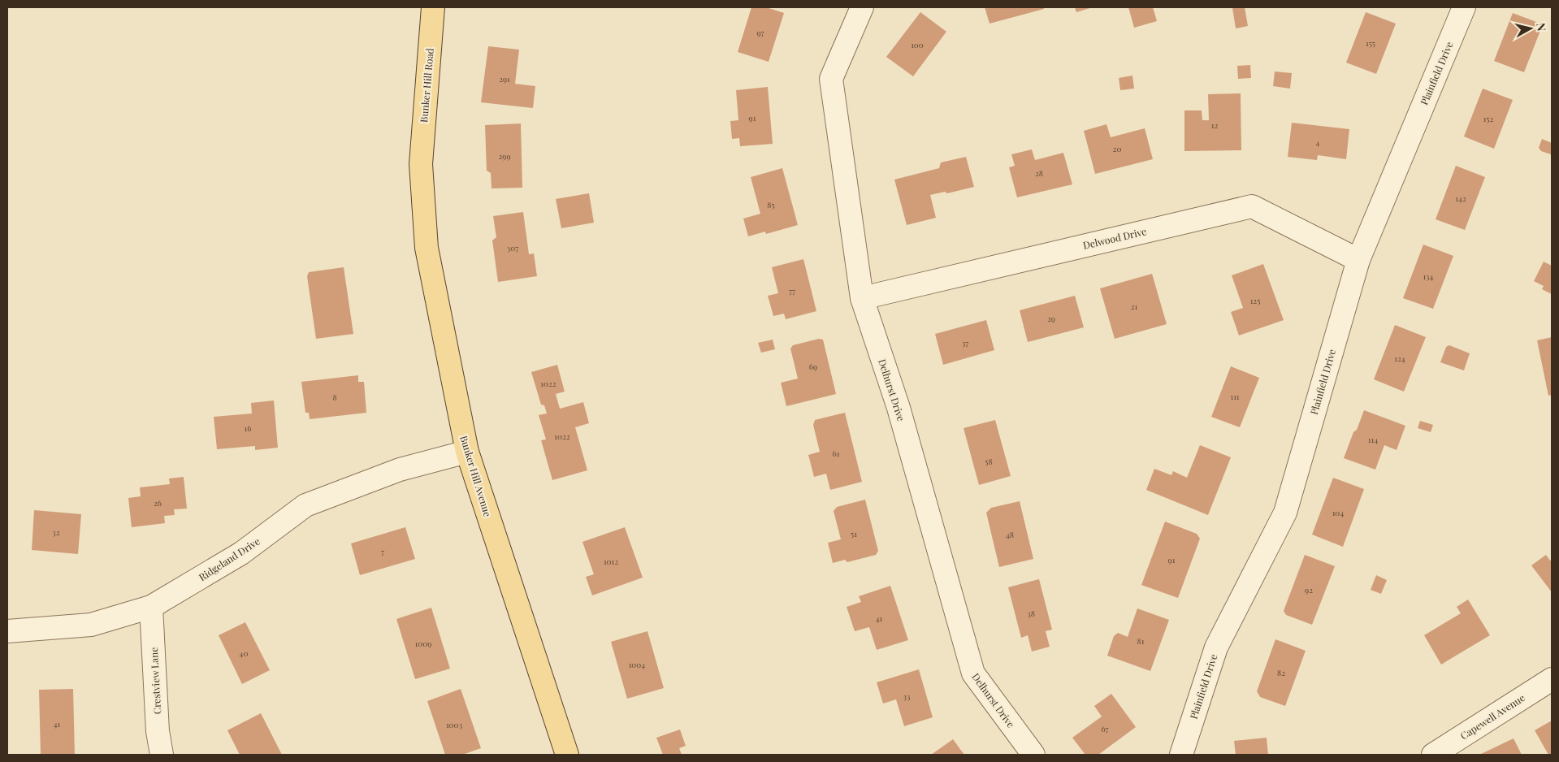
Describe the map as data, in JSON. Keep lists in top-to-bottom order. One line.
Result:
{"streets":{"main road":["Bunker Hill Road","Bunker Hill Avenue"],"street":["Plainfield Drive","Delwood Drive","Delhurst Drive","Ridgeland Drive","Crestview Lane","Capewell Avenue"]},"crossings":[["Plainfield Drive","Delwood Drive"],["Bunker Hill Road","Bunker Hill Avenue"],["Delwood Drive","Delhurst Drive"],["Bunker Hill Avenue","Ridgeland Drive"],["Ridgeland Drive","Crestview Lane"]],"house_numbers":["97","155","100","291","91","152","12","4","20","299","28","142","85","307","134","77","125","21","29","37","124","69","1022","111","8","16","1022","114","61","58","26","104","32","51","48","7","91","1012","92","38","41","81","1009","40","1004","82","33","41","1003","67"],"north":"right"}
